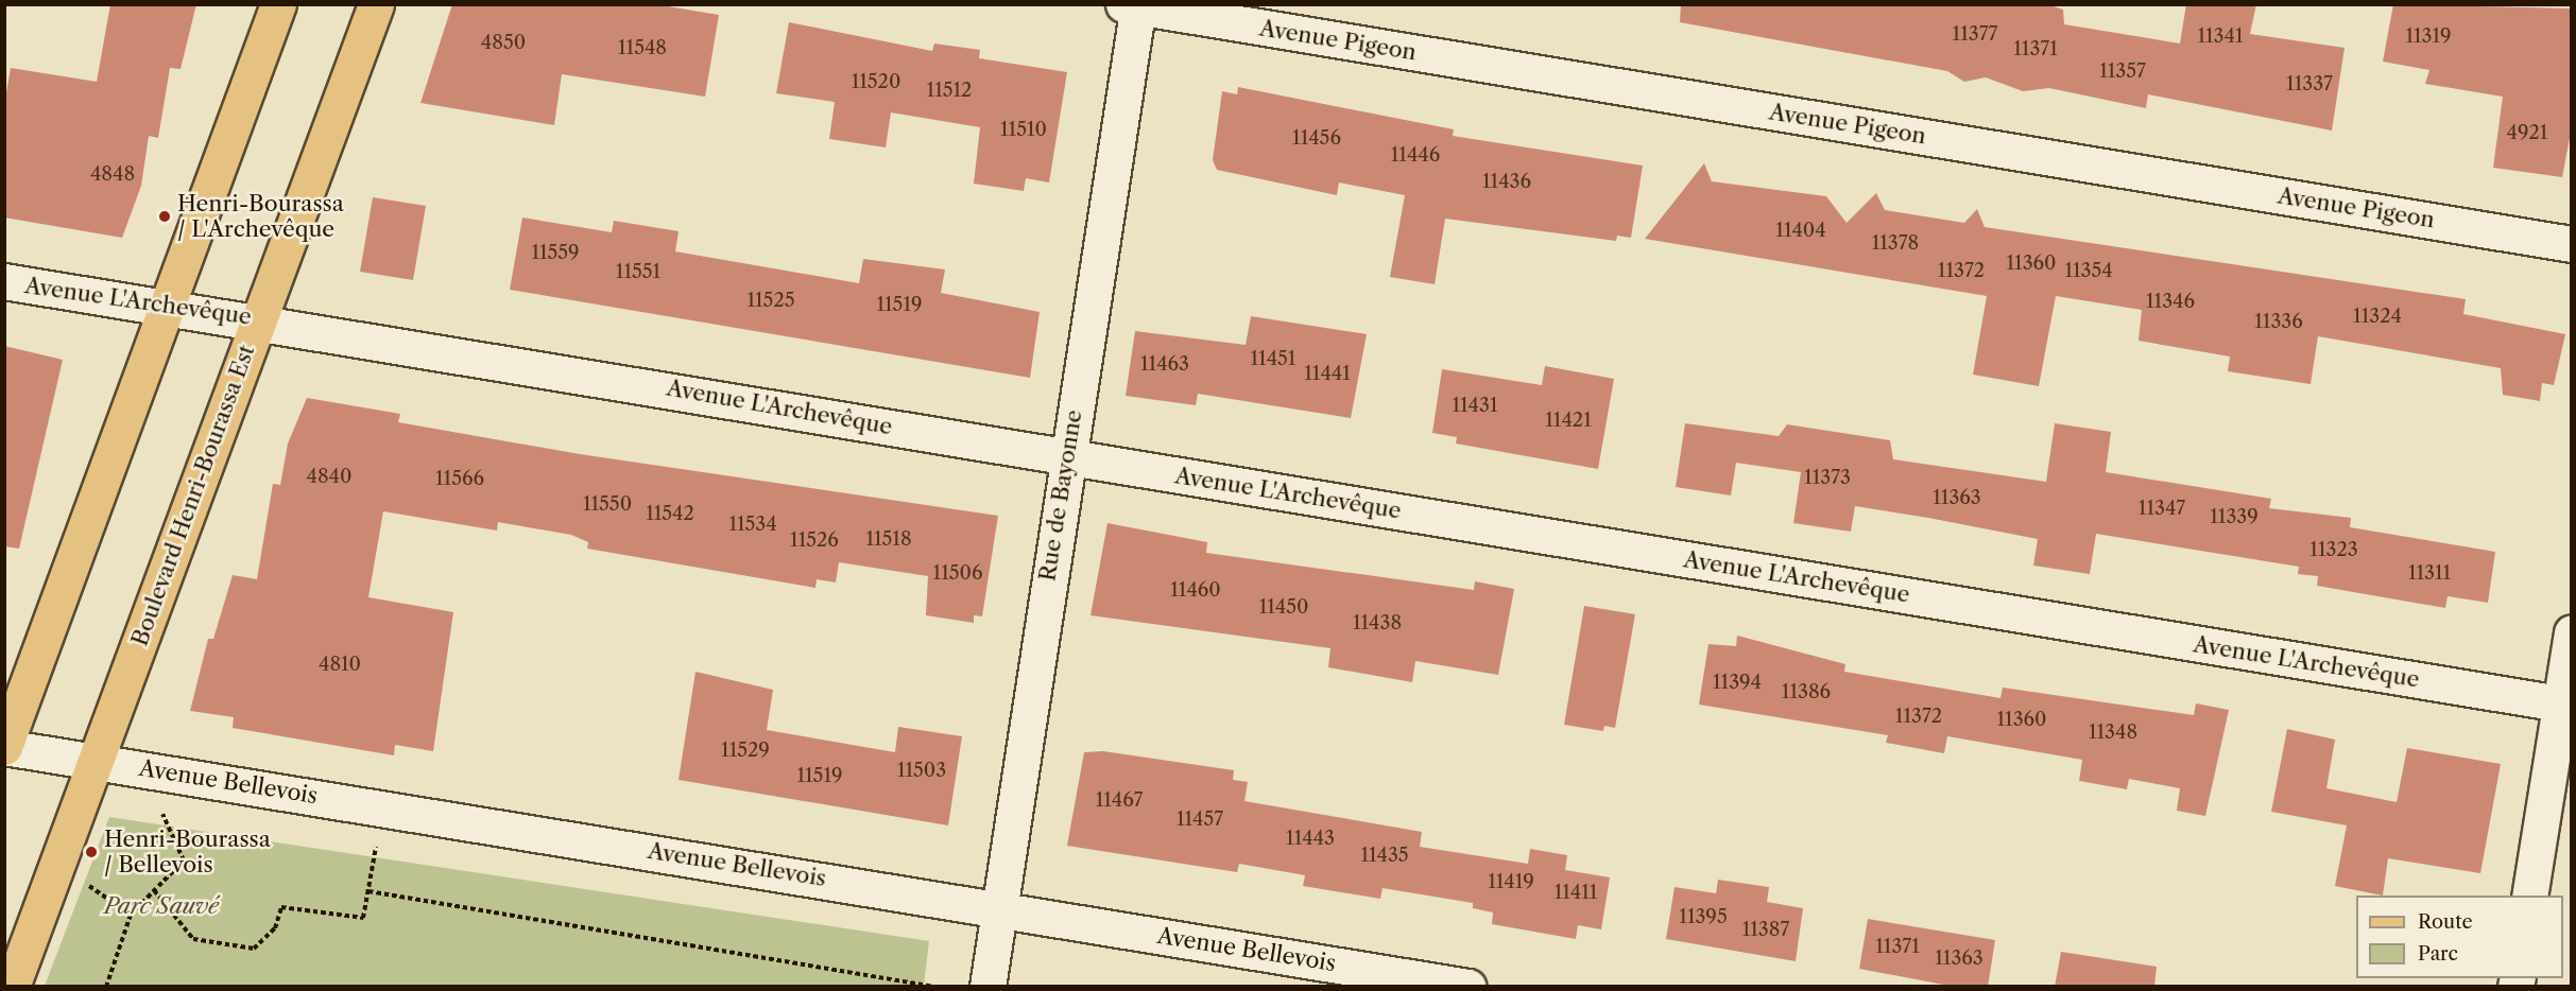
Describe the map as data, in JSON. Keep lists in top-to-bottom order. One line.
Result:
{"streets":{"main road":["Boulevard Henri-Bourassa Est"],"street":["Avenue Pigeon","Avenue L'Archevêque","Rue de Bayonne","Avenue Bellevois"]},"crossings":[["Avenue Pigeon","Rue de Bayonne"],["Avenue L'Archevêque","Boulevard Henri-Bourassa Est"],["Avenue L'Archevêque","Rue de Bayonne"],["Boulevard Henri-Bourassa Est","Avenue Bellevois"],["Rue de Bayonne","Avenue Bellevois"]],"parks":["Parc Sauvé"],"places":["Henri-Bourassa / L'Archevêque","Henri-Bourassa / Bellevois"],"house_numbers":["11377","11341","11319","4850","11548","11371","11357","11520","11337","11512","11510","4921","11456","11446","4848","11436","11404","11378","11559","11360","11372","11354","11551","11525","11346","11519","11324","11336","11451","11463","11441","11431","11421","4840","11373","11566","11363","11550","11347","11542","11339","11534","11518","11526","11323","11506","11311","11460","11450","11438","4810","11394","11386","11372","11360","11348","11529","11503","11519","11467","11457","11443","11435","11419","11411","11395","11387","11371","11363"],"legend":["Route","Parc"]}
